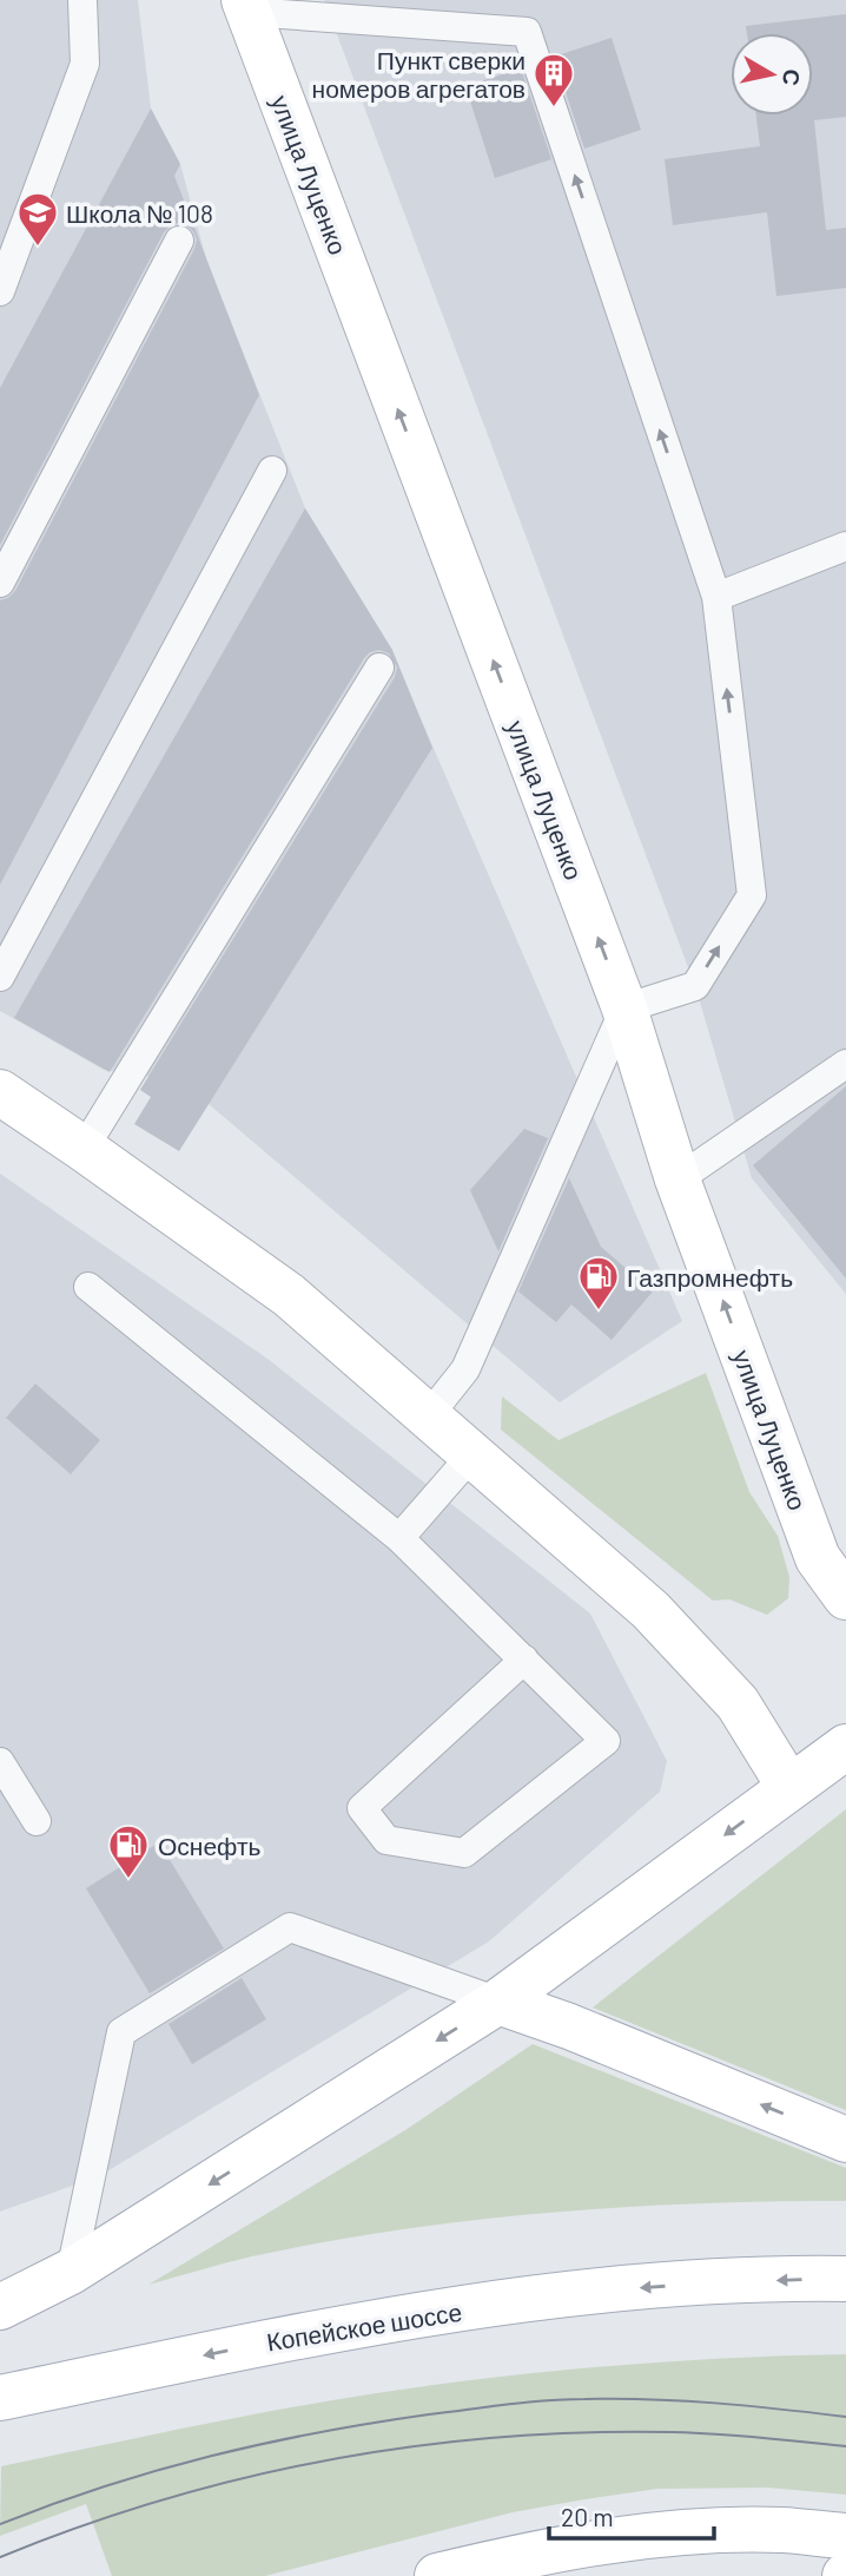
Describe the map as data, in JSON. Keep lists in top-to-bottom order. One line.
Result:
{"streets":{"street":["улица Луценко","Копейское шоссе"]},"one_way":["улица Луценко"],"places":{"building":["Пункт сверки номеров агрегатов"],"school or university":["Школа № 108"],"fuel station":["Газпромнефть","Оснефть"]},"scale_bar":"20 m","north":"right"}
